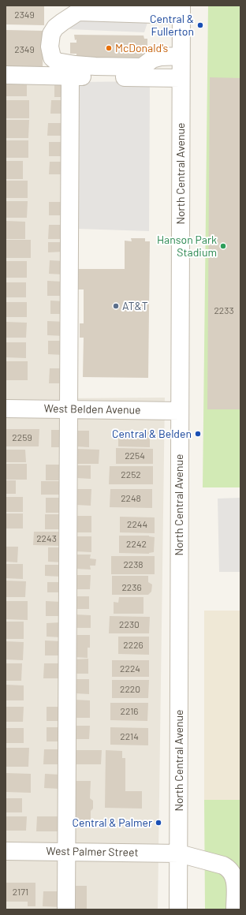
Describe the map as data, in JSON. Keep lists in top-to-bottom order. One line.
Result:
{"streets":{"street":["North Central Avenue","West Belden Avenue","West Palmer Street"]},"crossings":[["North Central Avenue","West Belden Avenue"],["North Central Avenue","West Palmer Street"]],"places":["Central & Fullerton","McDonald's","Hanson Park Stadium","AT&T","Central & Belden","Central & Palmer"],"house_numbers":["2349","2349","2233","2259","2254","2252","2248","2244","2243","2242","2238","2236","2230","2226","2224","2220","2216","2214","2171"]}
